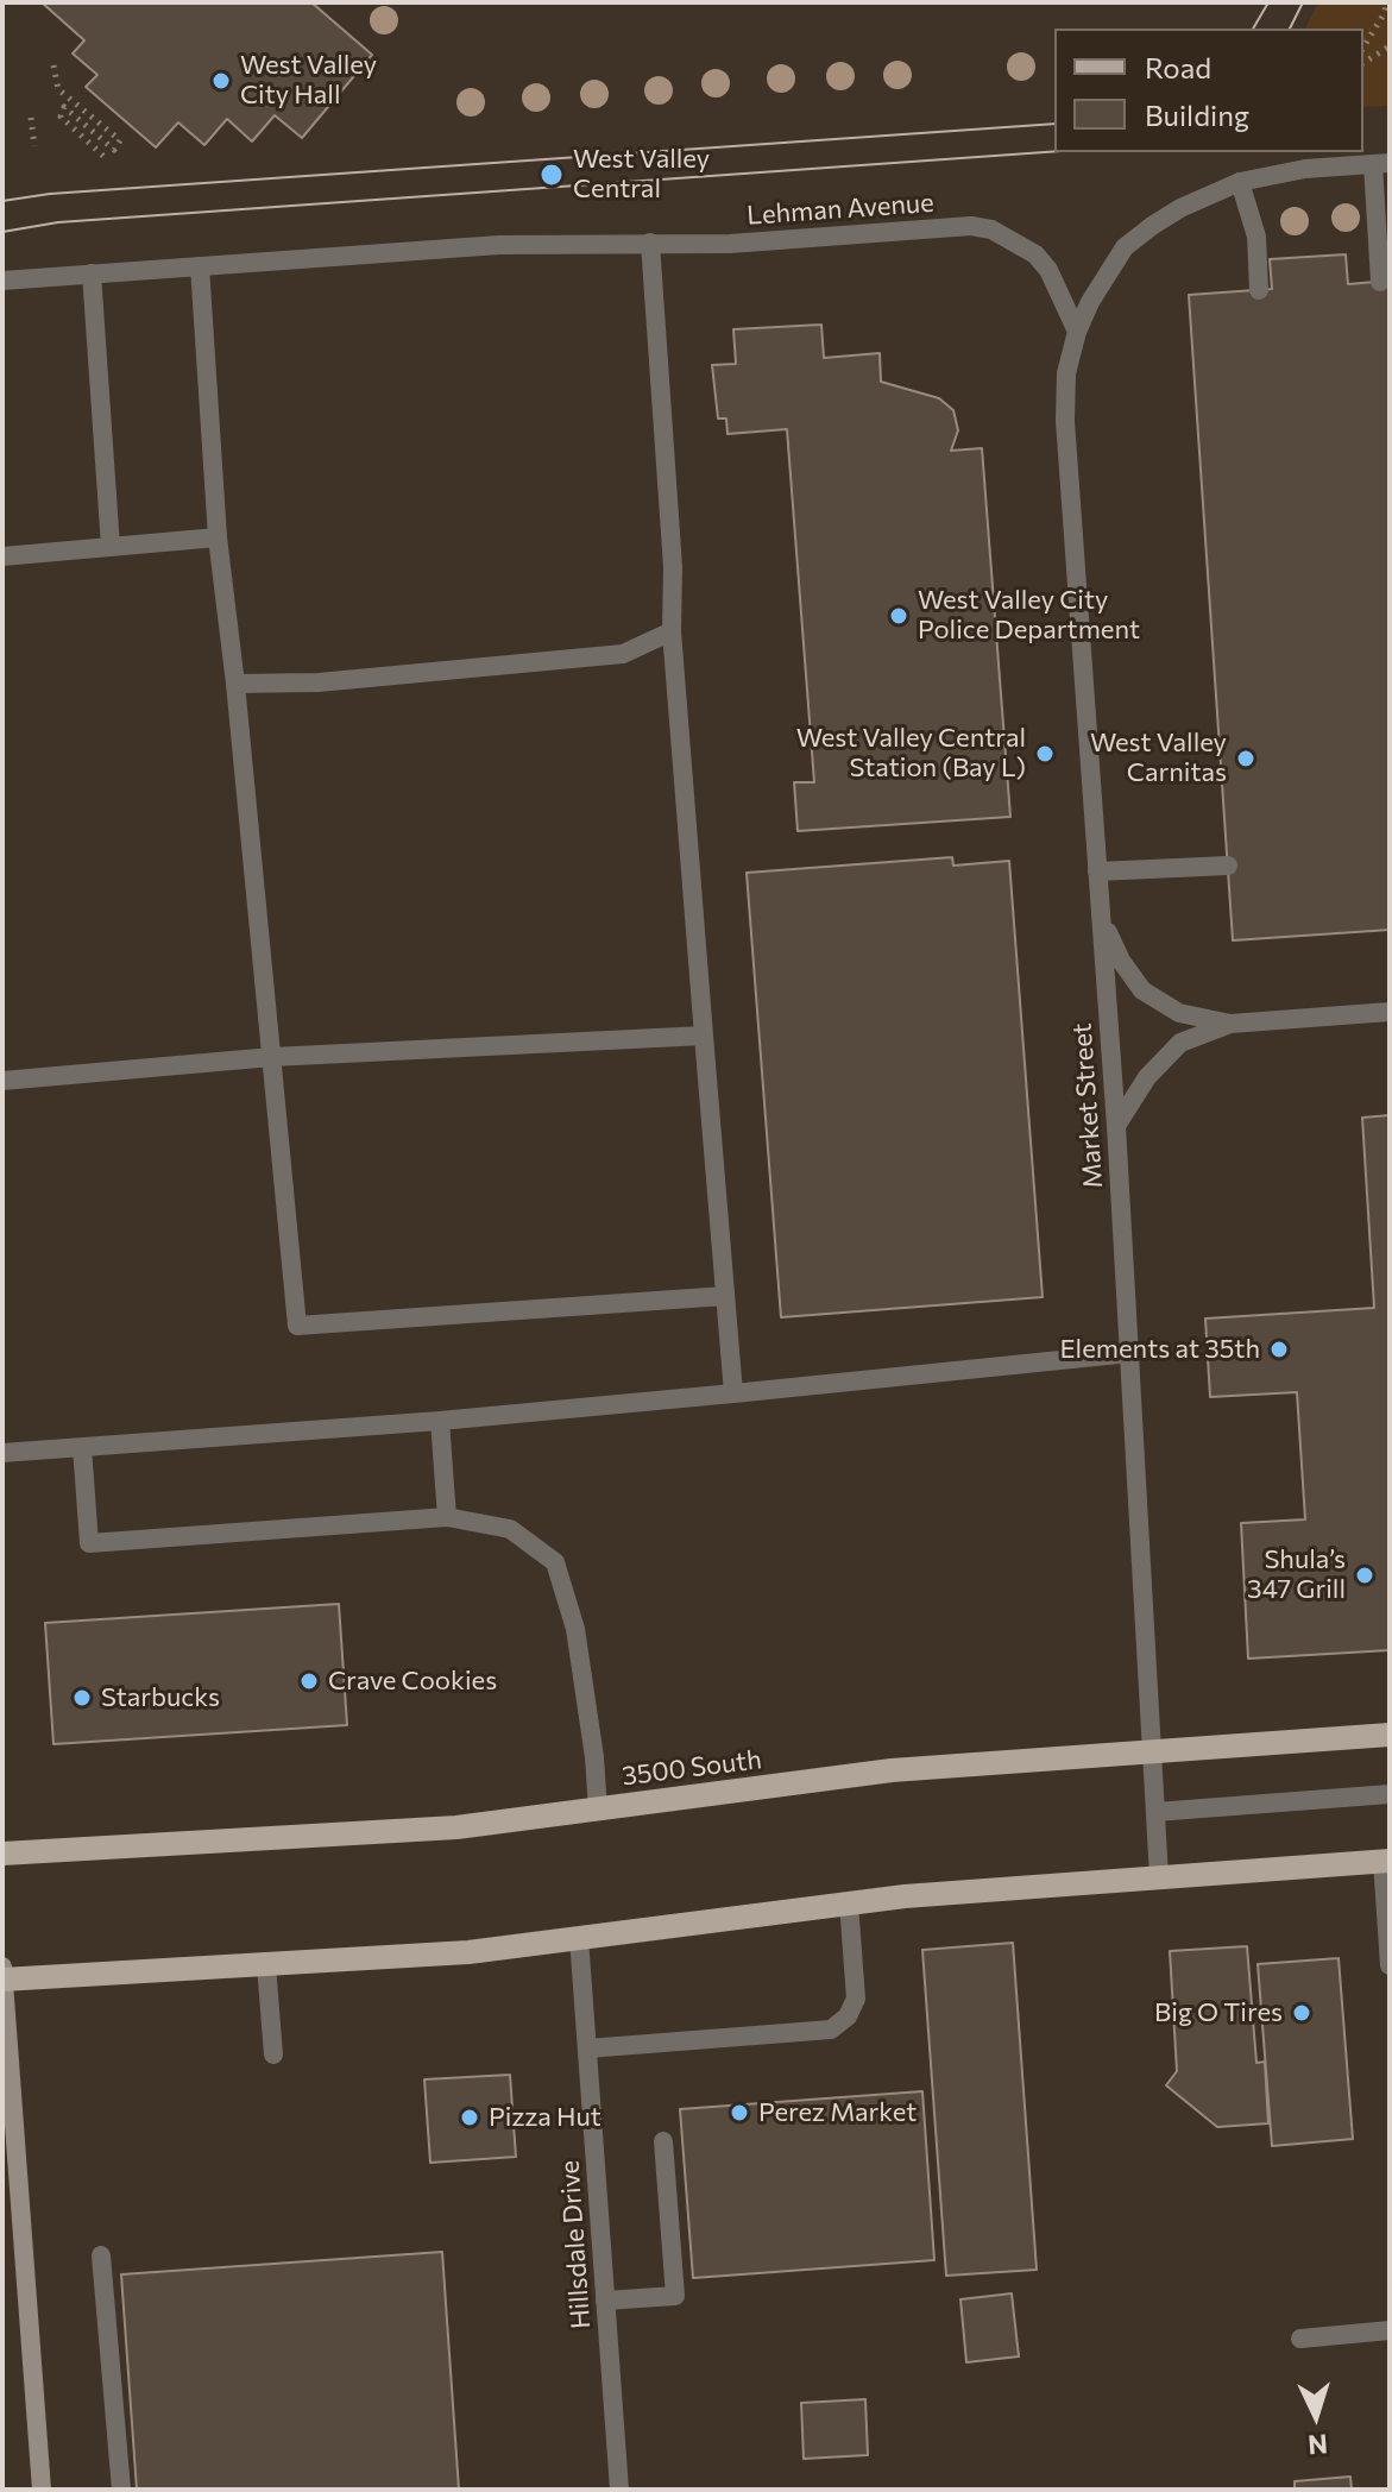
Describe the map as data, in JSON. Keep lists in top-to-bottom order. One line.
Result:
{"streets":{"main road":["3500 South"],"street":["Lehman Avenue","Market Street","Hillsdale Drive"]},"crossings":[["Lehman Avenue","Market Street"],["Market Street","3500 South"]],"places":["West Valley City Hall","West Valley Central","West Valley City Police Department","West Valley Central Station (Bay L)","West Valley Carnitas","Elements at 35th","Shula’s 347 Grill","Crave Cookies","Starbucks","Big O Tires","Perez Market","Pizza Hut"],"legend":["Road","Building"],"north":"bottom"}
